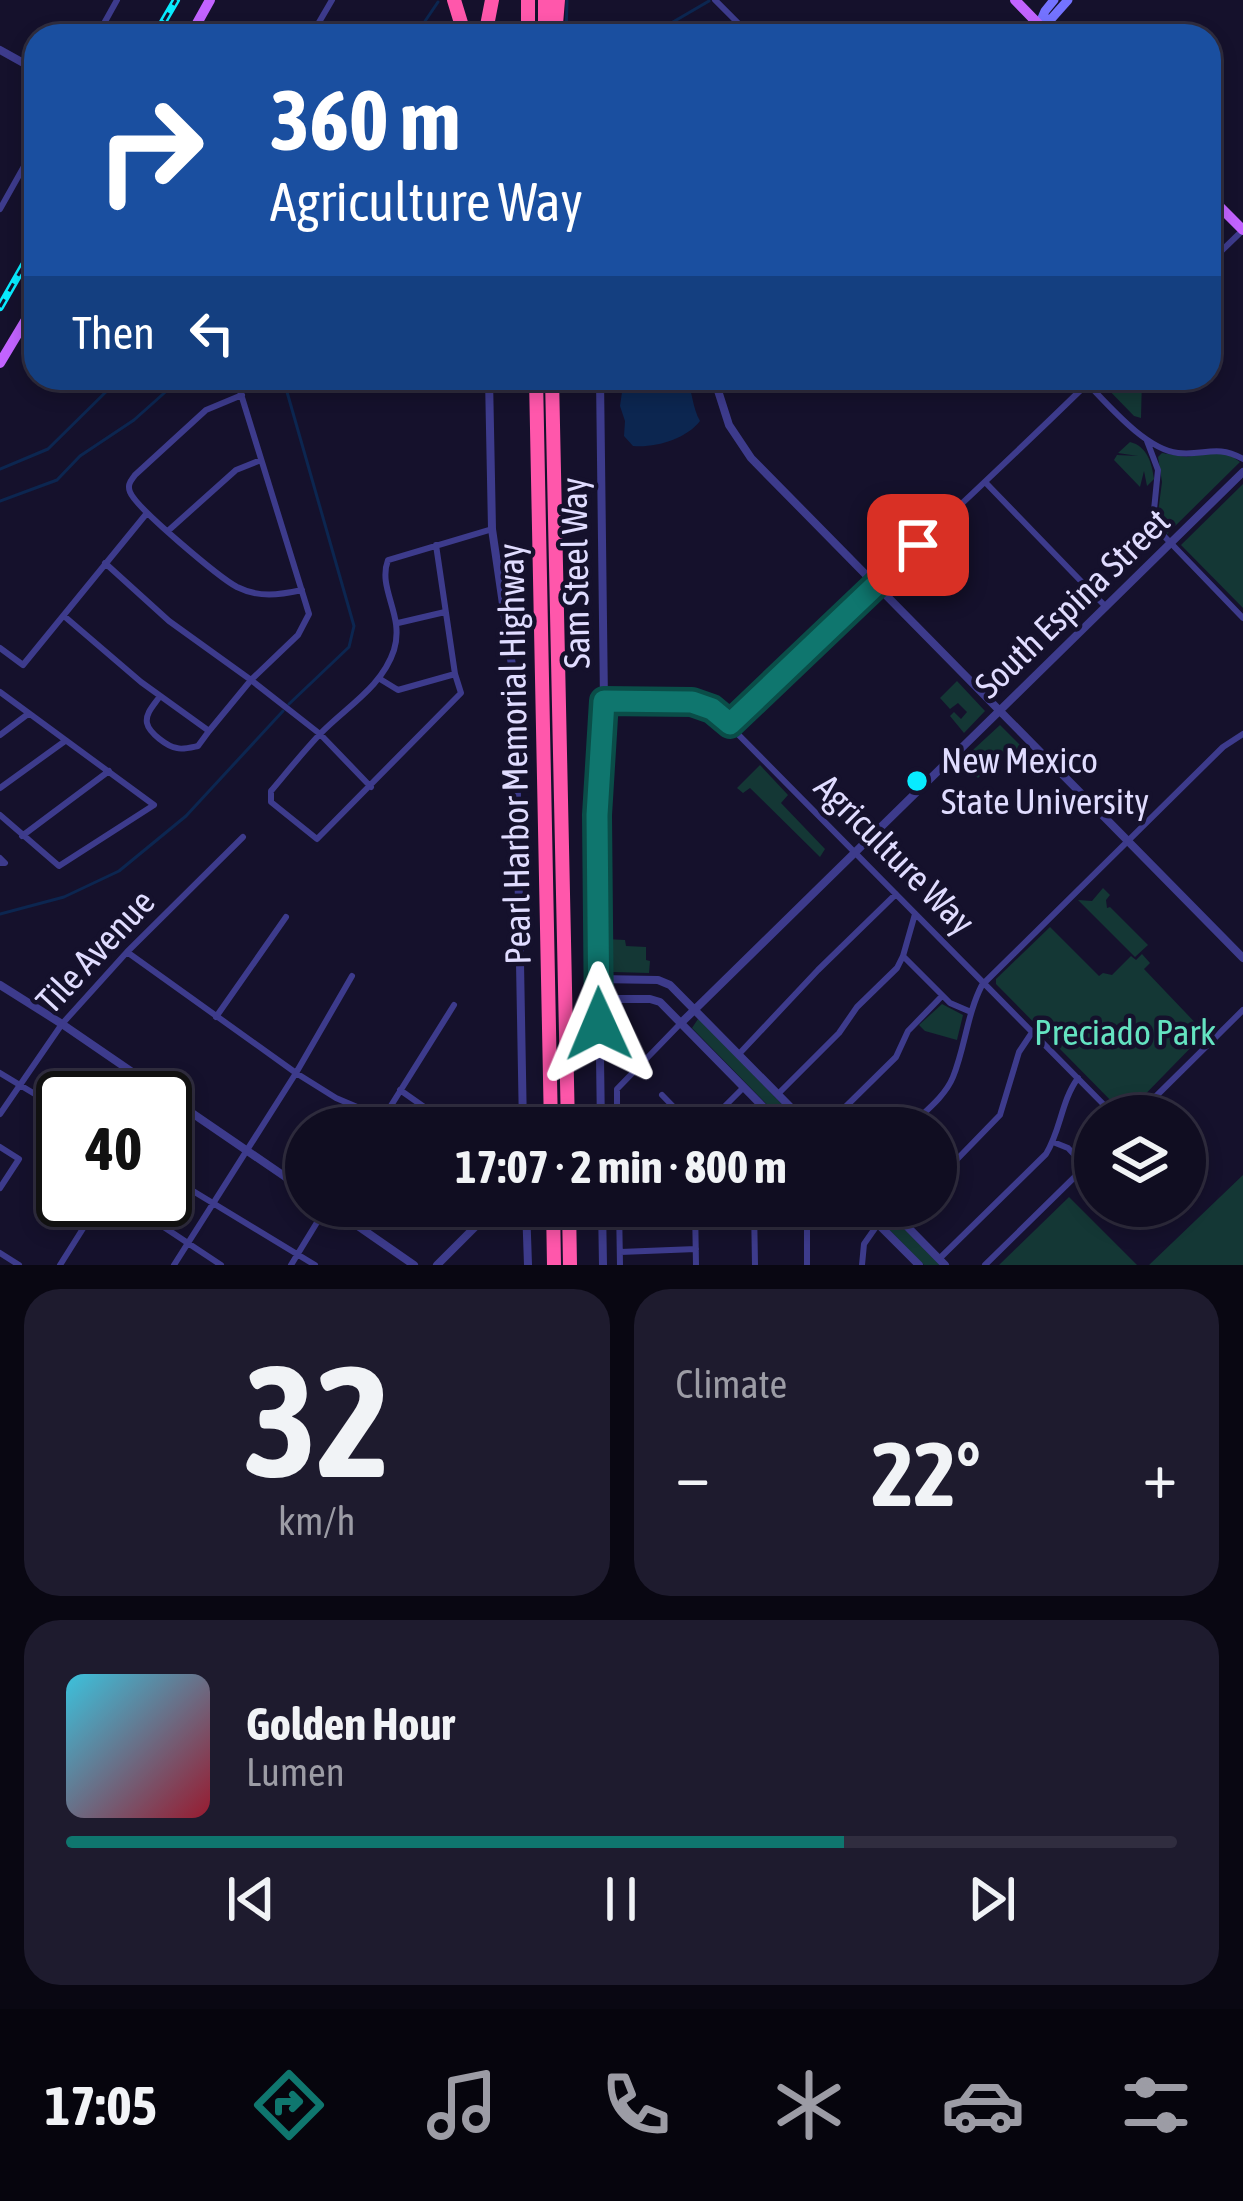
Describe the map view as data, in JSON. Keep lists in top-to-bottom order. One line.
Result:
{"streets":{"highway":["Pearl Harbor Memorial Highway"],"street":["Sam Steel Way","South Espina Street","Agriculture Way","Tile Avenue"]},"crossings":[["Sam Steel Way","Agriculture Way"],["South Espina Street","Agriculture Way"]],"parks":["Preciado Park"],"places":["New Mexico State University"],"page":{"turn":["360 m","Agriculture Way"],"then":"Then","limit":"40","trip":"17:07 · 2 min · 800 m","tile":[["32","km/h"],"Climate"],"heat":["−","22°","+"],"song":["Golden Hour","Lumen"],"tabs":"17:05"}}
